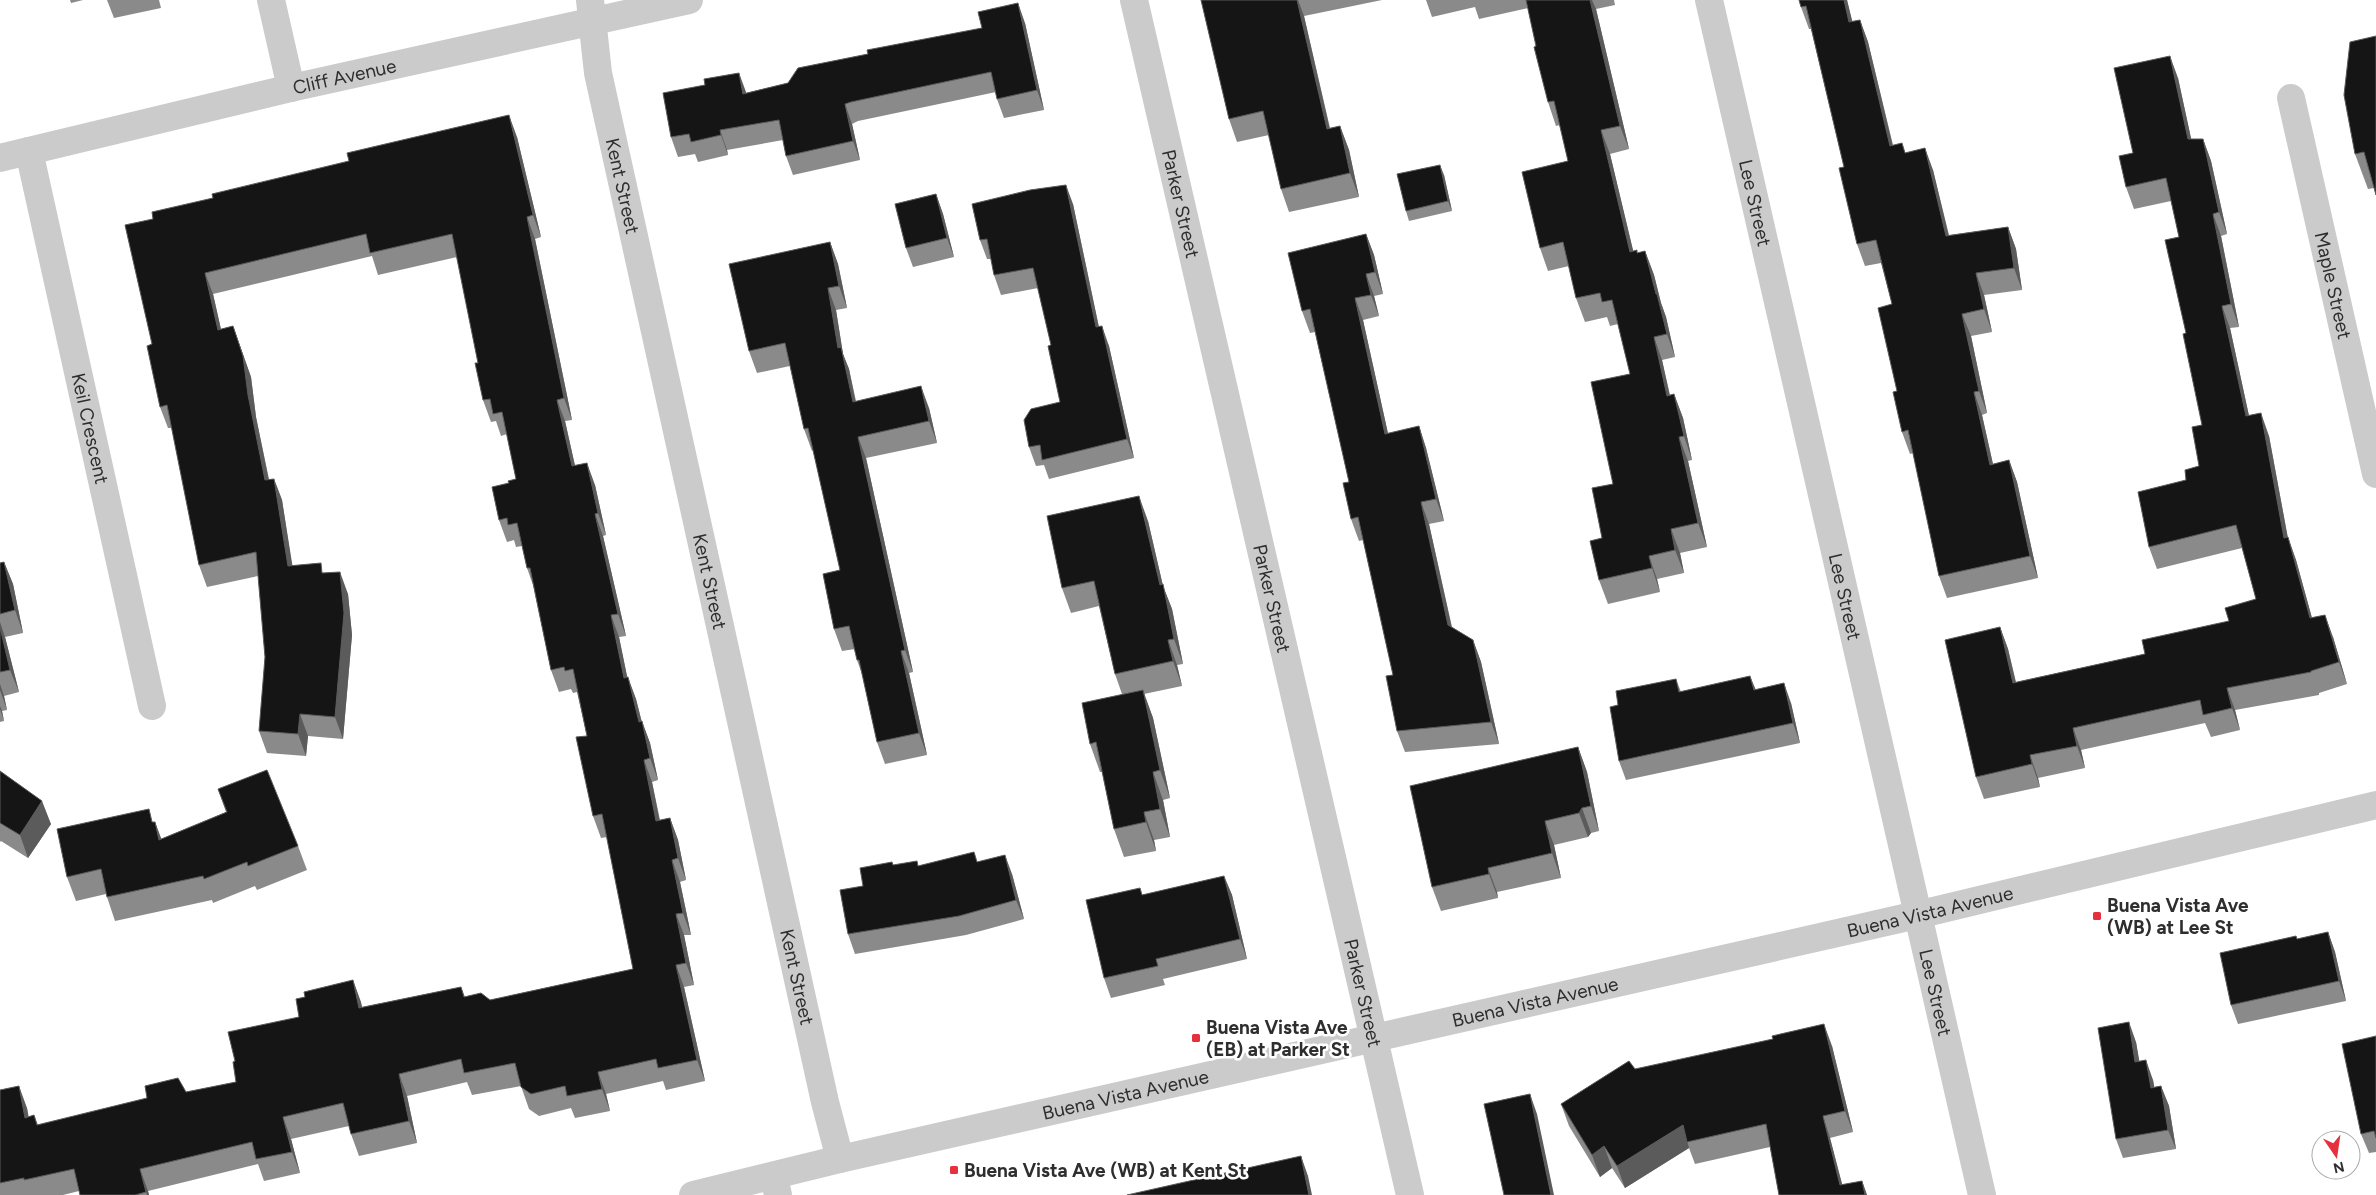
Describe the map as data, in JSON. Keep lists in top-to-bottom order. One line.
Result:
{"streets":{"street":["Cliff Avenue","Kent Street","Parker Street","Lee Street","Maple Street","Keil Crescent","Buena Vista Avenue"]},"crossings":[["Cliff Avenue","Kent Street"],["Cliff Avenue","Keil Crescent"],["Kent Street","Buena Vista Avenue"],["Parker Street","Buena Vista Avenue"],["Lee Street","Buena Vista Avenue"]],"places":{"transit":["Buena Vista Ave (WB) at Lee St","Buena Vista Ave (EB) at Parker St","Buena Vista Ave (WB) at Kent St"]},"north":"bottom"}
